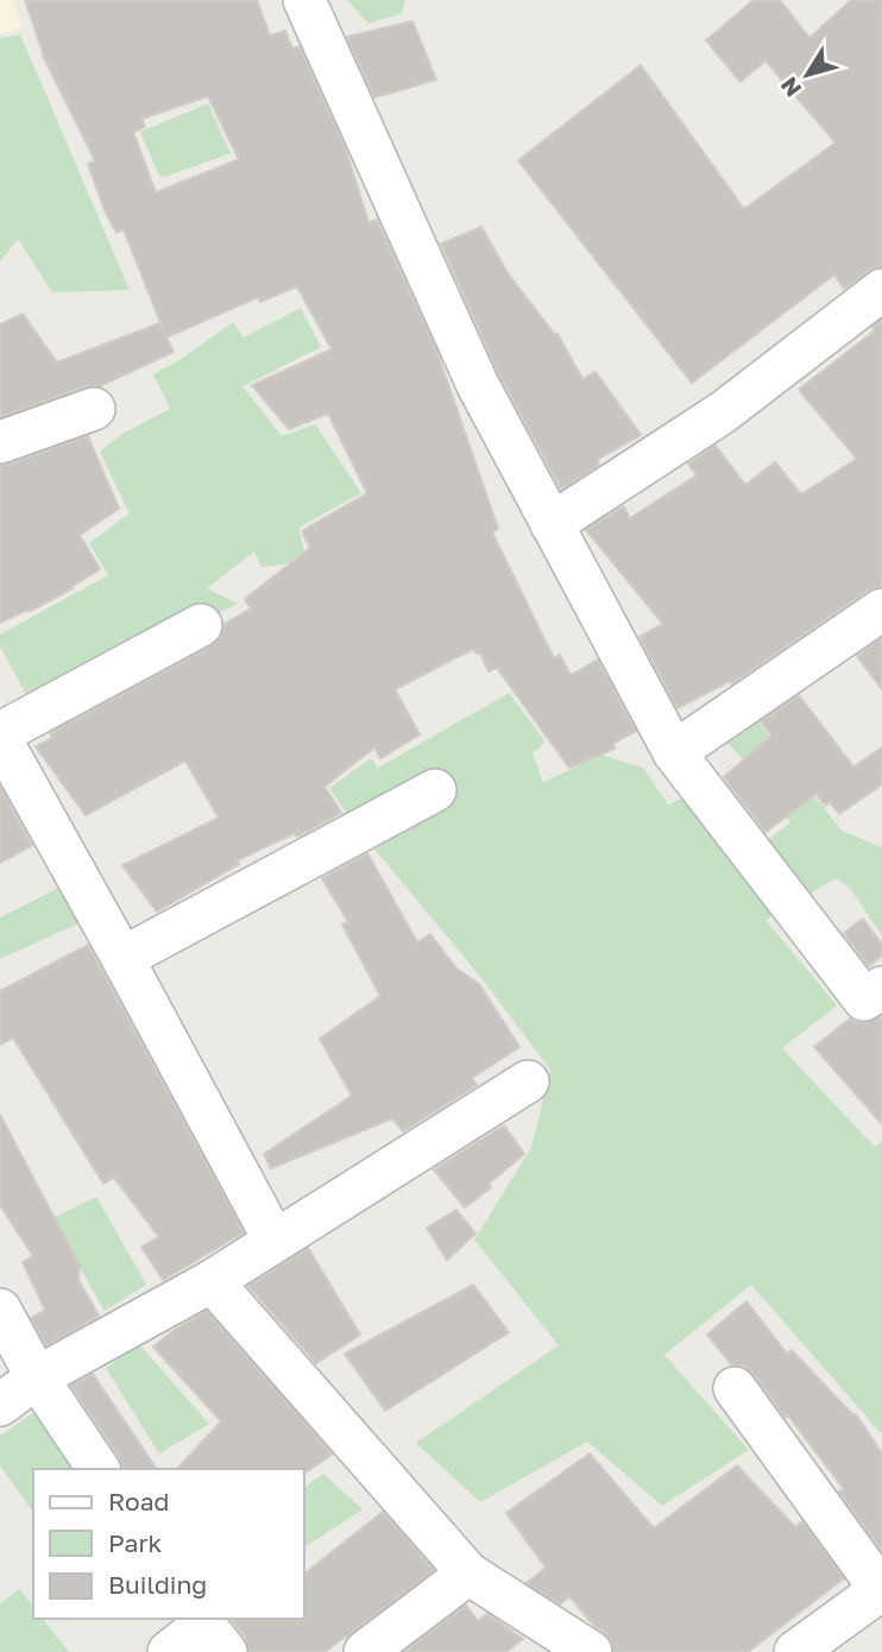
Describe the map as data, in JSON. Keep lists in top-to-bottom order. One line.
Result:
{"legend":["Road","Park","Building"],"north":"bottom left"}
